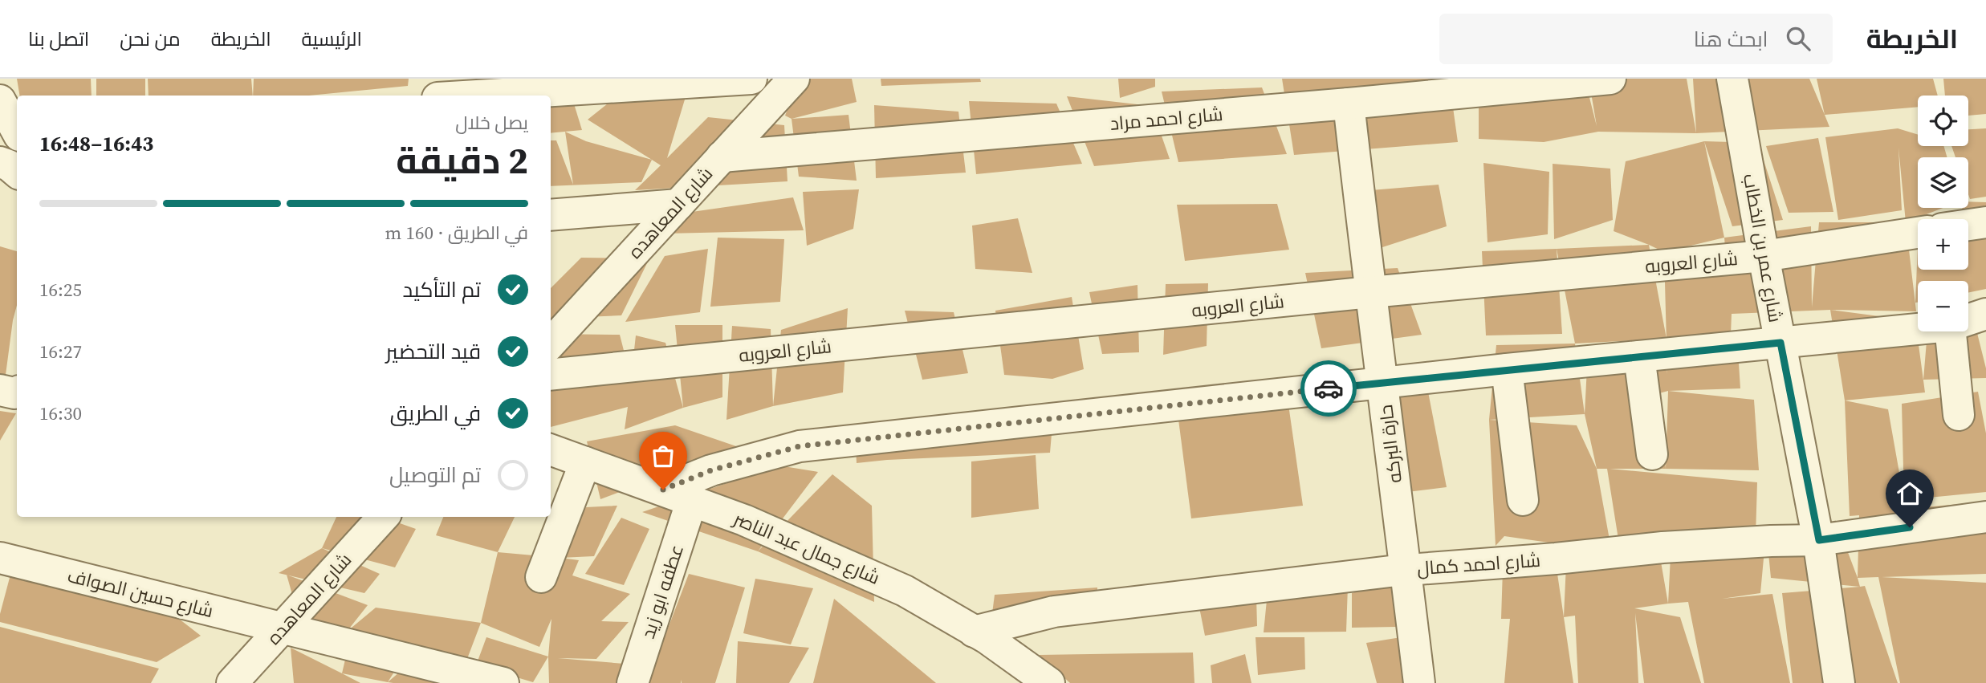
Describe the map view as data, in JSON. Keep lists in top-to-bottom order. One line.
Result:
{"streets":{"street":["شارع احمد مراد","شارع المعاهده","شارع عمر بن الخطاب","شارع العروبه","حارة البركه","شارع جمال عبد الناصر","شارع احمد كمال","عطفه ابو زيد","شارع حسين الصواف"]},"crossings":[["شارع احمد مراد","شارع المعاهده"],["شارع احمد مراد","حارة البركه"],["شارع المعاهده","شارع حسين الصواف"],["شارع عمر بن الخطاب","شارع العروبه"],["شارع عمر بن الخطاب","شارع احمد كمال"],["شارع العروبه","حارة البركه"],["حارة البركه","شارع احمد كمال"],["شارع جمال عبد الناصر","شارع احمد كمال"],["شارع جمال عبد الناصر","عطفه ابو زيد"]],"page":{"header":"الخريطة","search":"ابحث هنا","nav":["الرئيسية","الخريطة","من نحن","اتصل بنا"],"map_buttons":["+","−"],"heading":["2 دقيقة","يصل خلال","16:43–16:48"],"bar":"في الطريق · 160 m","list":[["تم التأكيد","16:25"],["قيد التحضير","16:27"],["في الطريق","16:30"],"تم التوصيل"]}}
